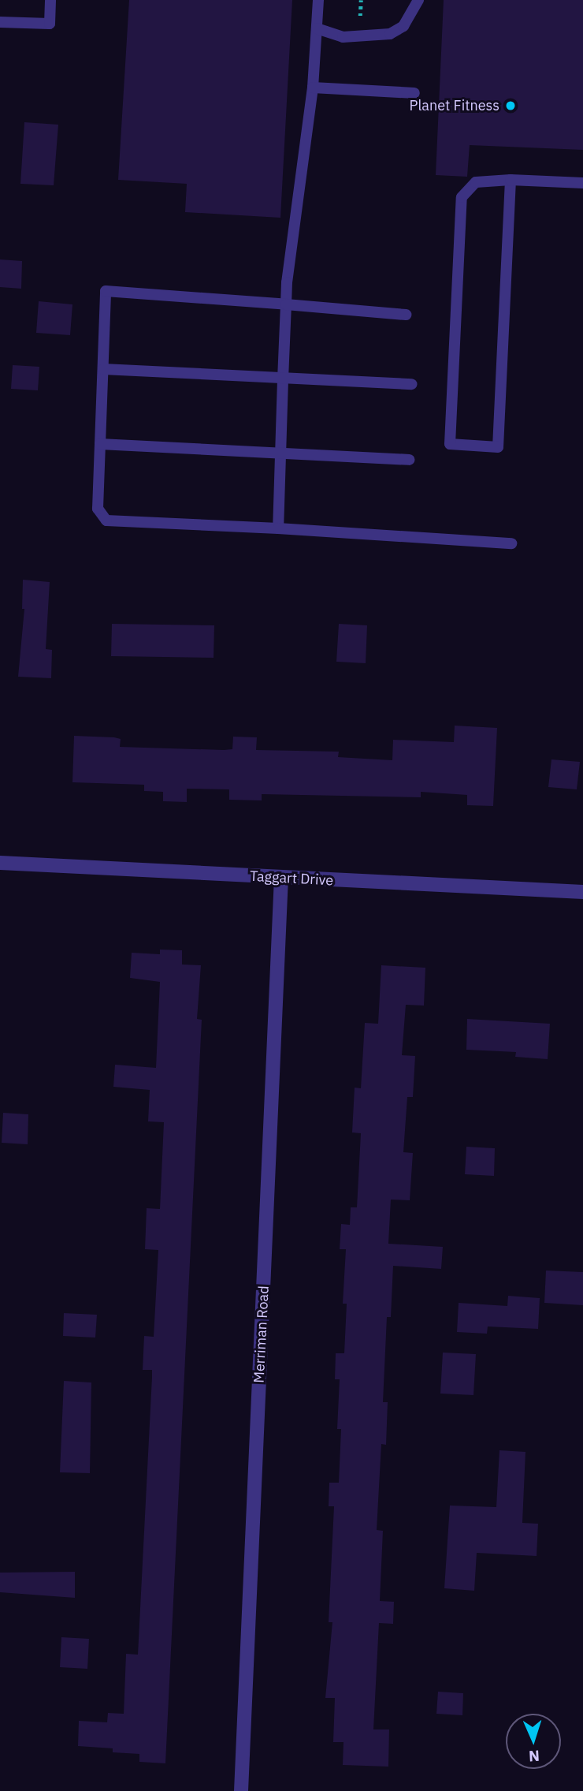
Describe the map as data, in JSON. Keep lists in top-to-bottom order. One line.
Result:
{"streets":{"street":["Taggart Drive","Merriman Road"]},"crossings":[["Taggart Drive","Merriman Road"]],"places":["Planet Fitness"],"north":"bottom"}
